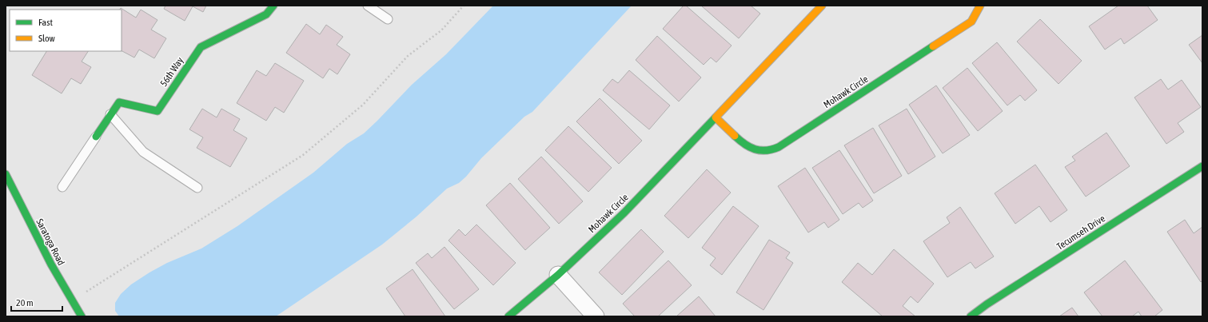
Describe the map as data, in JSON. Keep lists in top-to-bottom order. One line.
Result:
{"streets":{"street":["56th Way","Mohawk Circle","Tecumseh Drive","Saratoga Road"]},"legend":["Fast","Slow"],"scale_bar":"20 m"}
